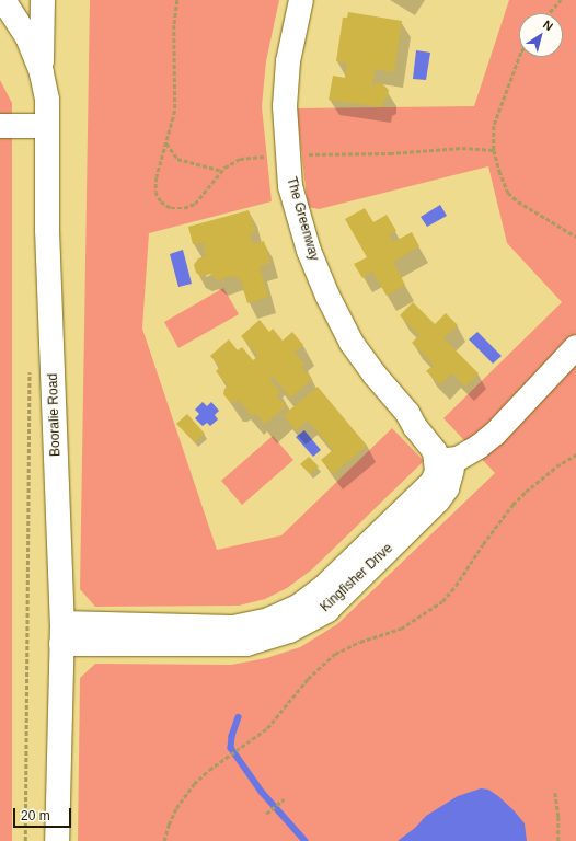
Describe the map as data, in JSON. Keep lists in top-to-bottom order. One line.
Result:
{"streets":{"street":["The Greenway","Booralie Road","Kingfisher Drive"]},"crossings":[["The Greenway","Kingfisher Drive"],["Booralie Road","Kingfisher Drive"]],"scale_bar":"20 m","north":"top right"}
